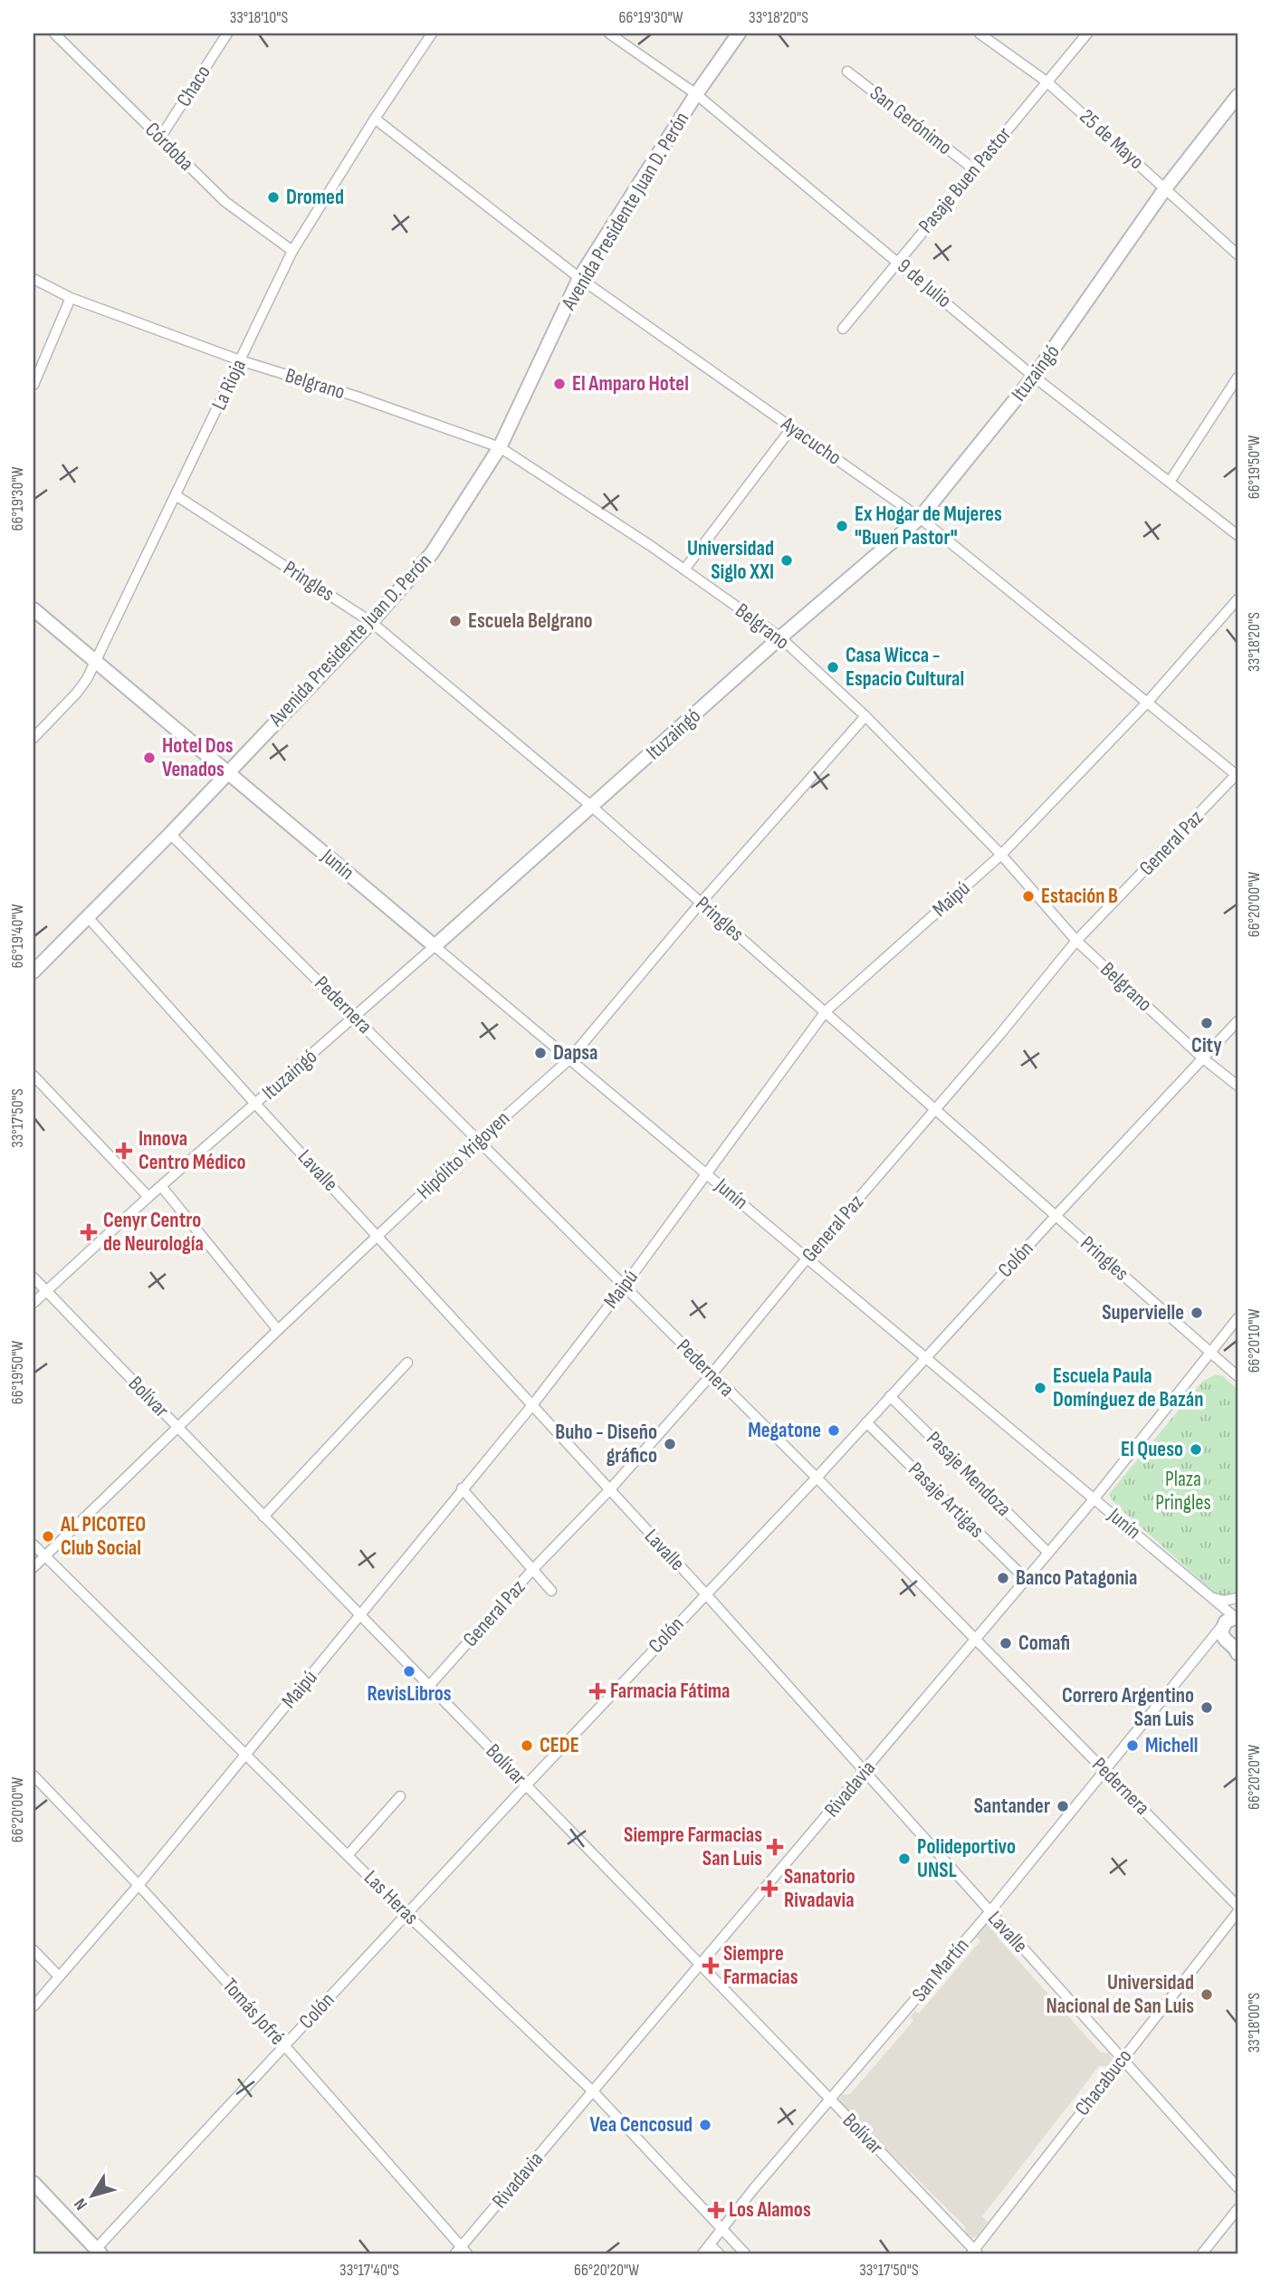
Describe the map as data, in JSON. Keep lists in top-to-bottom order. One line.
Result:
{"streets":{"street":["Chaco","San Gerónimo","25 de Mayo","Córdoba","Pasaje Buen Pastor","Avenida Presidente Juan D. Perón","9 de Julio","Ituzaingó","Belgrano","La Rioja","Ayacucho","Pringles","General Paz","Junín","Maipú","Pedernera","Hipólito Yrigoyen","Lavalle","Colón","Bolívar","Pasaje Mendoza","Pasaje Artigas","Rivadavia","Las Heras","San Martín","Tomás Jofré","Chacabuco"]},"crossings":[["Chaco","Córdoba"],["San Gerónimo","Pasaje Buen Pastor"],["25 de Mayo","Pasaje Buen Pastor"],["25 de Mayo","Ituzaingó"],["Córdoba","La Rioja"],["Pasaje Buen Pastor","9 de Julio"],["Avenida Presidente Juan D. Perón","9 de Julio"],["Avenida Presidente Juan D. Perón","Belgrano"],["Avenida Presidente Juan D. Perón","Ayacucho"],["Avenida Presidente Juan D. Perón","Pringles"],["Avenida Presidente Juan D. Perón","Junín"],["Avenida Presidente Juan D. Perón","Pedernera"],["Avenida Presidente Juan D. Perón","Lavalle"],["9 de Julio","Ituzaingó"],["Ituzaingó","Belgrano"],["Ituzaingó","Ayacucho"],["Ituzaingó","Pringles"],["Ituzaingó","Junín"],["Ituzaingó","Pedernera"],["Ituzaingó","Lavalle"],["Ituzaingó","Bolívar"],["Belgrano","La Rioja"],["Belgrano","General Paz"],["Belgrano","Maipú"],["Belgrano","Hipólito Yrigoyen"],["Belgrano","Colón"],["La Rioja","Ayacucho"],["La Rioja","Pringles"],["La Rioja","Junín"],["Ayacucho","General Paz"],["Ayacucho","Maipú"],["Pringles","General Paz"],["Pringles","Maipú"],["Pringles","Hipólito Yrigoyen"],["Pringles","Colón"],["Pringles","Rivadavia"],["General Paz","Junín"],["General Paz","Pedernera"],["General Paz","Lavalle"],["General Paz","Bolívar"],["Junín","Maipú"],["Junín","Hipólito Yrigoyen"],["Junín","Colón"],["Junín","Rivadavia"],["Junín","San Martín"],["Maipú","Pedernera"],["Maipú","Lavalle"],["Maipú","Bolívar"],["Maipú","Las Heras"],["Maipú","Tomás Jofré"],["Pedernera","Hipólito Yrigoyen"],["Pedernera","Colón"],["Pedernera","Rivadavia"],["Pedernera","San Martín"],["Hipólito Yrigoyen","Lavalle"],["Hipólito Yrigoyen","Bolívar"],["Hipólito Yrigoyen","Las Heras"],["Lavalle","Colón"],["Lavalle","Rivadavia"],["Lavalle","San Martín"],["Lavalle","Chacabuco"],["Colón","Bolívar"],["Colón","Pasaje Mendoza"],["Colón","Pasaje Artigas"],["Colón","Las Heras"],["Colón","Tomás Jofré"],["Bolívar","Rivadavia"],["Bolívar","San Martín"],["Bolívar","Chacabuco"],["Pasaje Mendoza","Rivadavia"],["Pasaje Artigas","Rivadavia"],["Rivadavia","Las Heras"],["Rivadavia","Tomás Jofré"],["Las Heras","San Martín"]],"parks":["Plaza Pringles"],"places":{"other":["Dromed","El Amparo Hotel","Ex Hogar de Mujeres \"Buen Pastor\"","Universidad Siglo XXI","Escuela Belgrano","Casa Wicca - Espacio Cultural","Hotel Dos Venados","Estación B","City","Dapsa","Supervielle","Escuela Paula Domínguez de Bazán","Megatone","Buho - Diseño gráfico","El Queso","AL PICOTEO Club Social","Banco Patagonia","Comafi","RevisLibros","Correro Argentino San Luis","CEDE","Michell","Santander","Polideportivo UNSL","Universidad Nacional de San Luis","Vea Cencosud"],"health":["Innova Centro Médico","Cenyr Centro de Neurología","Farmacia Fátima","Siempre Farmacias San Luis","Sanatorio Rivadavia","Siempre Farmacias","Los Alamos"]},"north":"bottom left","coordinates":["33°18'10\"S","66°19'30\"W","33°18'20\"S","66°19'50\"W","66°20'00\"W","66°19'40\"W","33°17'50\"S","66°20'10\"W","66°20'20\"W","33°18'00\"S","33°17'40\"S"]}
